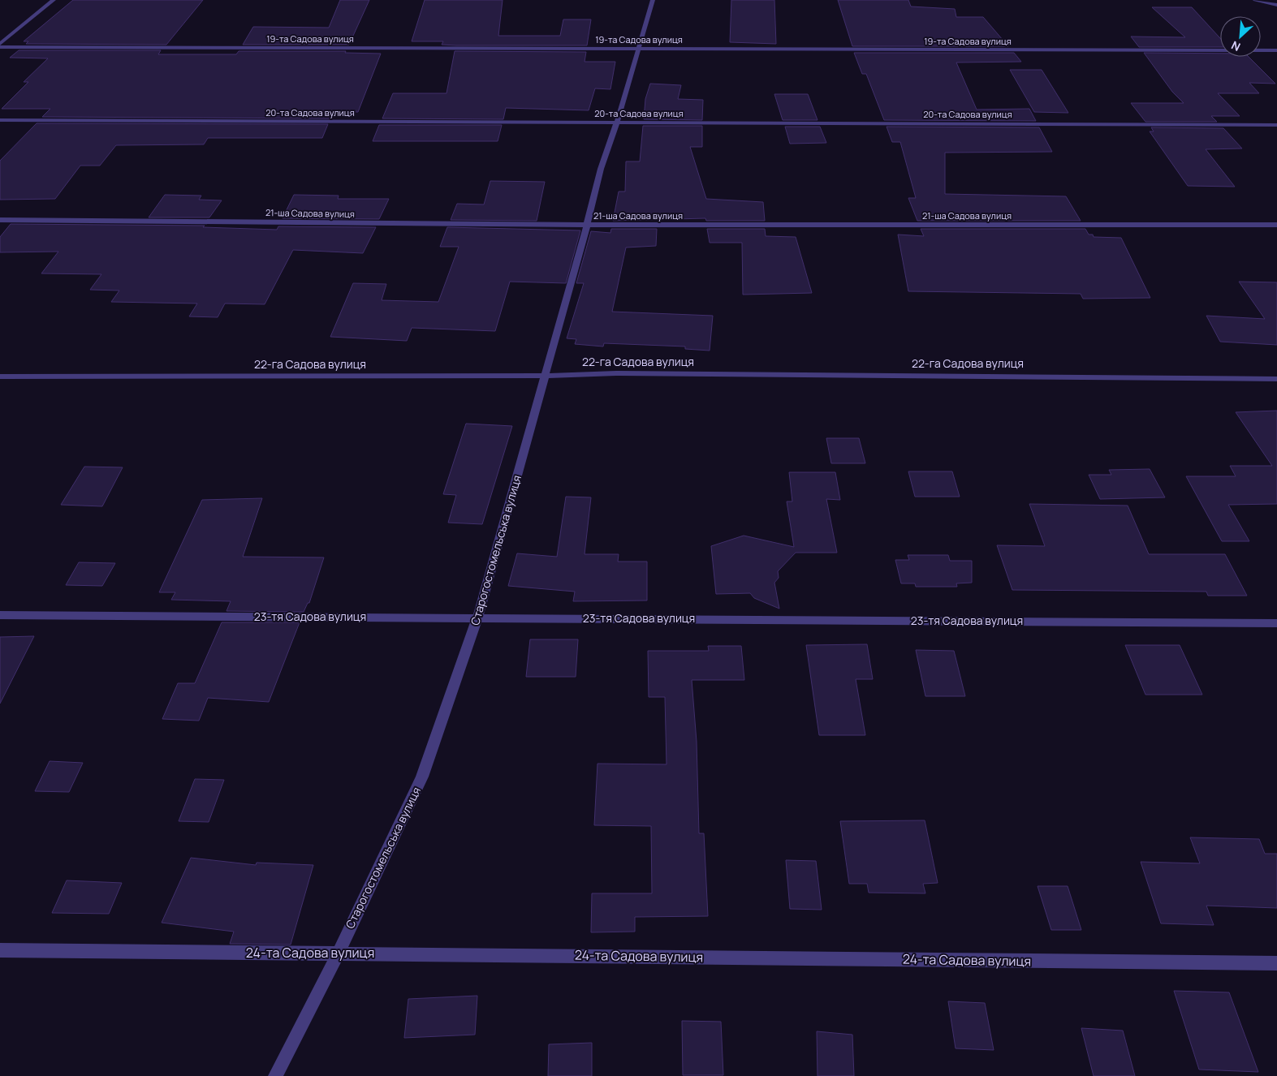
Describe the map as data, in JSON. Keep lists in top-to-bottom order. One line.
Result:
{"streets":{"street":["19-та Садова вулиця","20-та Садова вулиця","21-ша Садова вулиця","22-га Садова вулиця","Старогостомельська вулиця","23-тя Садова вулиця","24-та Садова вулиця"]},"crossings":[["19-та Садова вулиця","Старогостомельська вулиця"],["20-та Садова вулиця","Старогостомельська вулиця"],["21-ша Садова вулиця","Старогостомельська вулиця"],["22-га Садова вулиця","Старогостомельська вулиця"],["Старогостомельська вулиця","23-тя Садова вулиця"],["Старогостомельська вулиця","24-та Садова вулиця"]],"north":"bottom left"}
